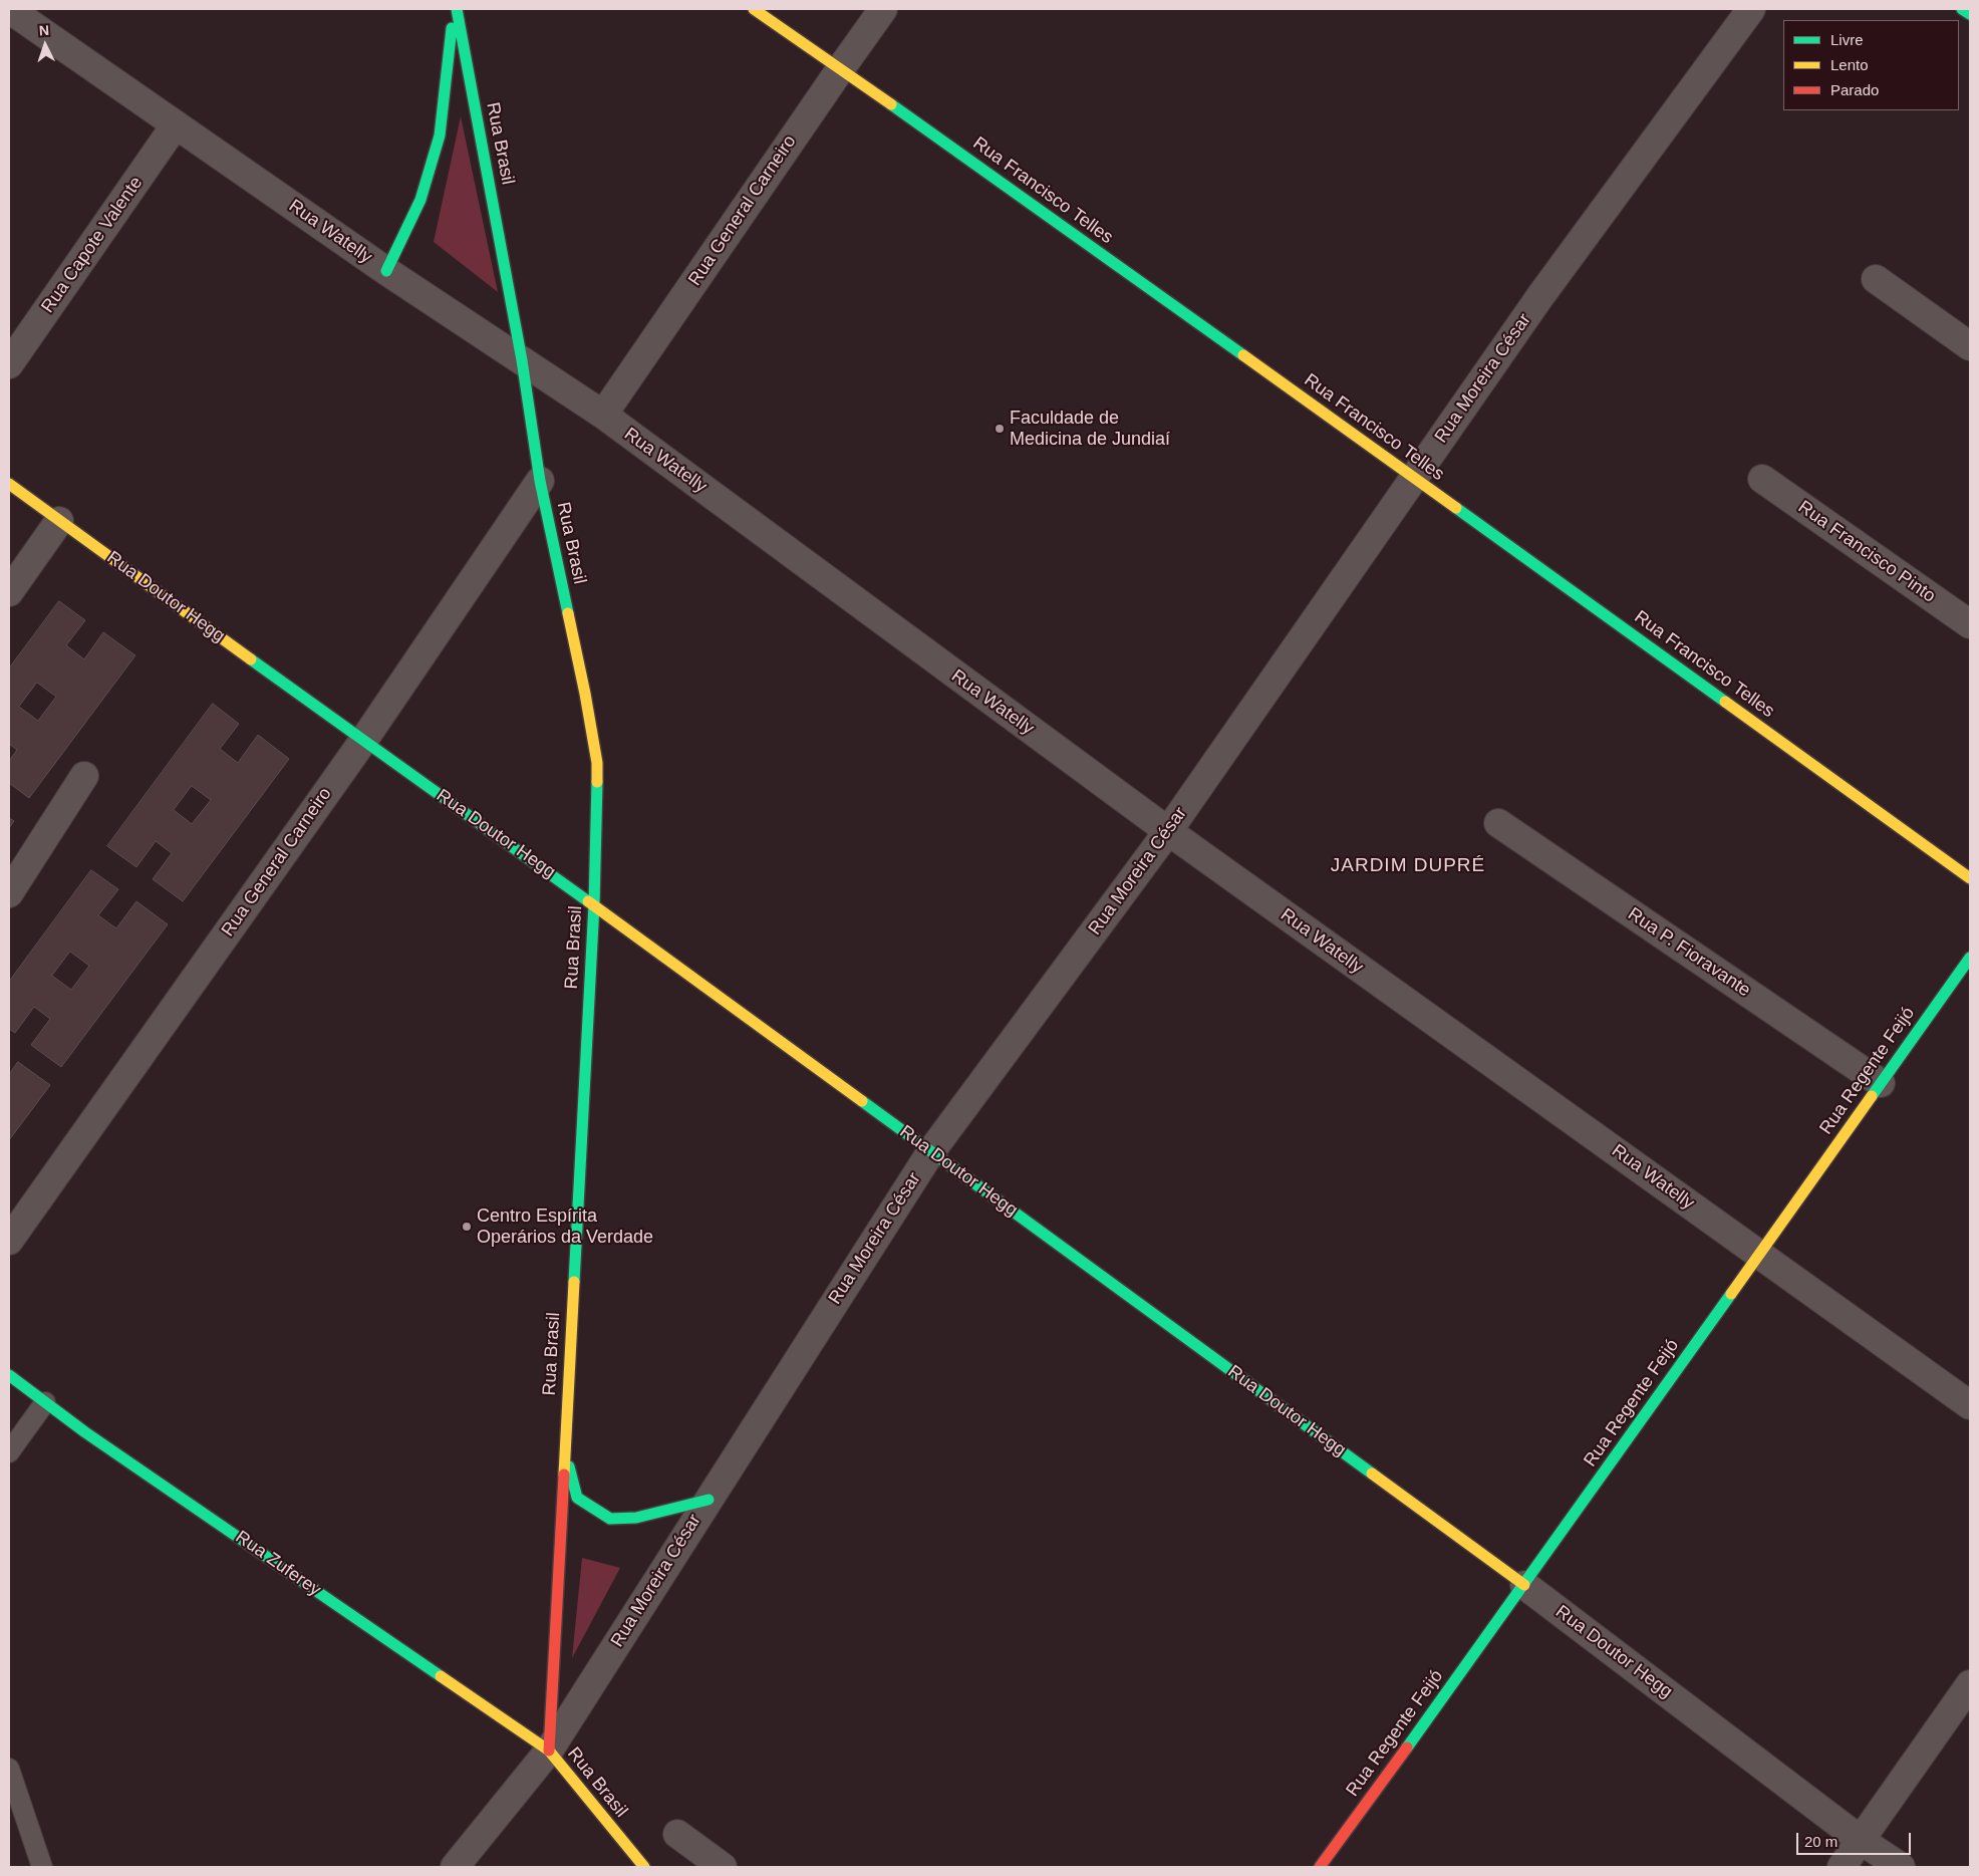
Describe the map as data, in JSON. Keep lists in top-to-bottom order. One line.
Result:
{"streets":{"main road":["Rua Brasil","Rua Francisco Telles","Rua Doutor Hegg","Rua Regente Feijó","Rua Zuferey"],"street":["Rua General Carneiro","Rua Watelly","Rua Capote Valente","Rua Moreira César","Rua Francisco Pinto","Rua P. Fioravante"]},"crossings":[["Rua Brasil","Rua General Carneiro"],["Rua Brasil","Rua Watelly"],["Rua Brasil","Rua Moreira César"],["Rua Brasil","Rua Doutor Hegg"],["Rua Brasil","Rua Zuferey"],["Rua Francisco Telles","Rua General Carneiro"],["Rua Francisco Telles","Rua Moreira César"],["Rua General Carneiro","Rua Watelly"],["Rua General Carneiro","Rua Doutor Hegg"],["Rua Watelly","Rua Capote Valente"],["Rua Watelly","Rua Moreira César"],["Rua Watelly","Rua Regente Feijó"],["Rua Moreira César","Rua Doutor Hegg"],["Rua Moreira César","Rua Zuferey"],["Rua Doutor Hegg","Rua Regente Feijó"],["Rua P. Fioravante","Rua Regente Feijó"]],"districts":["JARDIM DUPRÉ"],"places":["Faculdade de Medicina de Jundiaí","Centro Espírita Operários da Verdade"],"legend":["Livre","Lento","Parado"],"scale_bar":"20 m","north":"top"}
